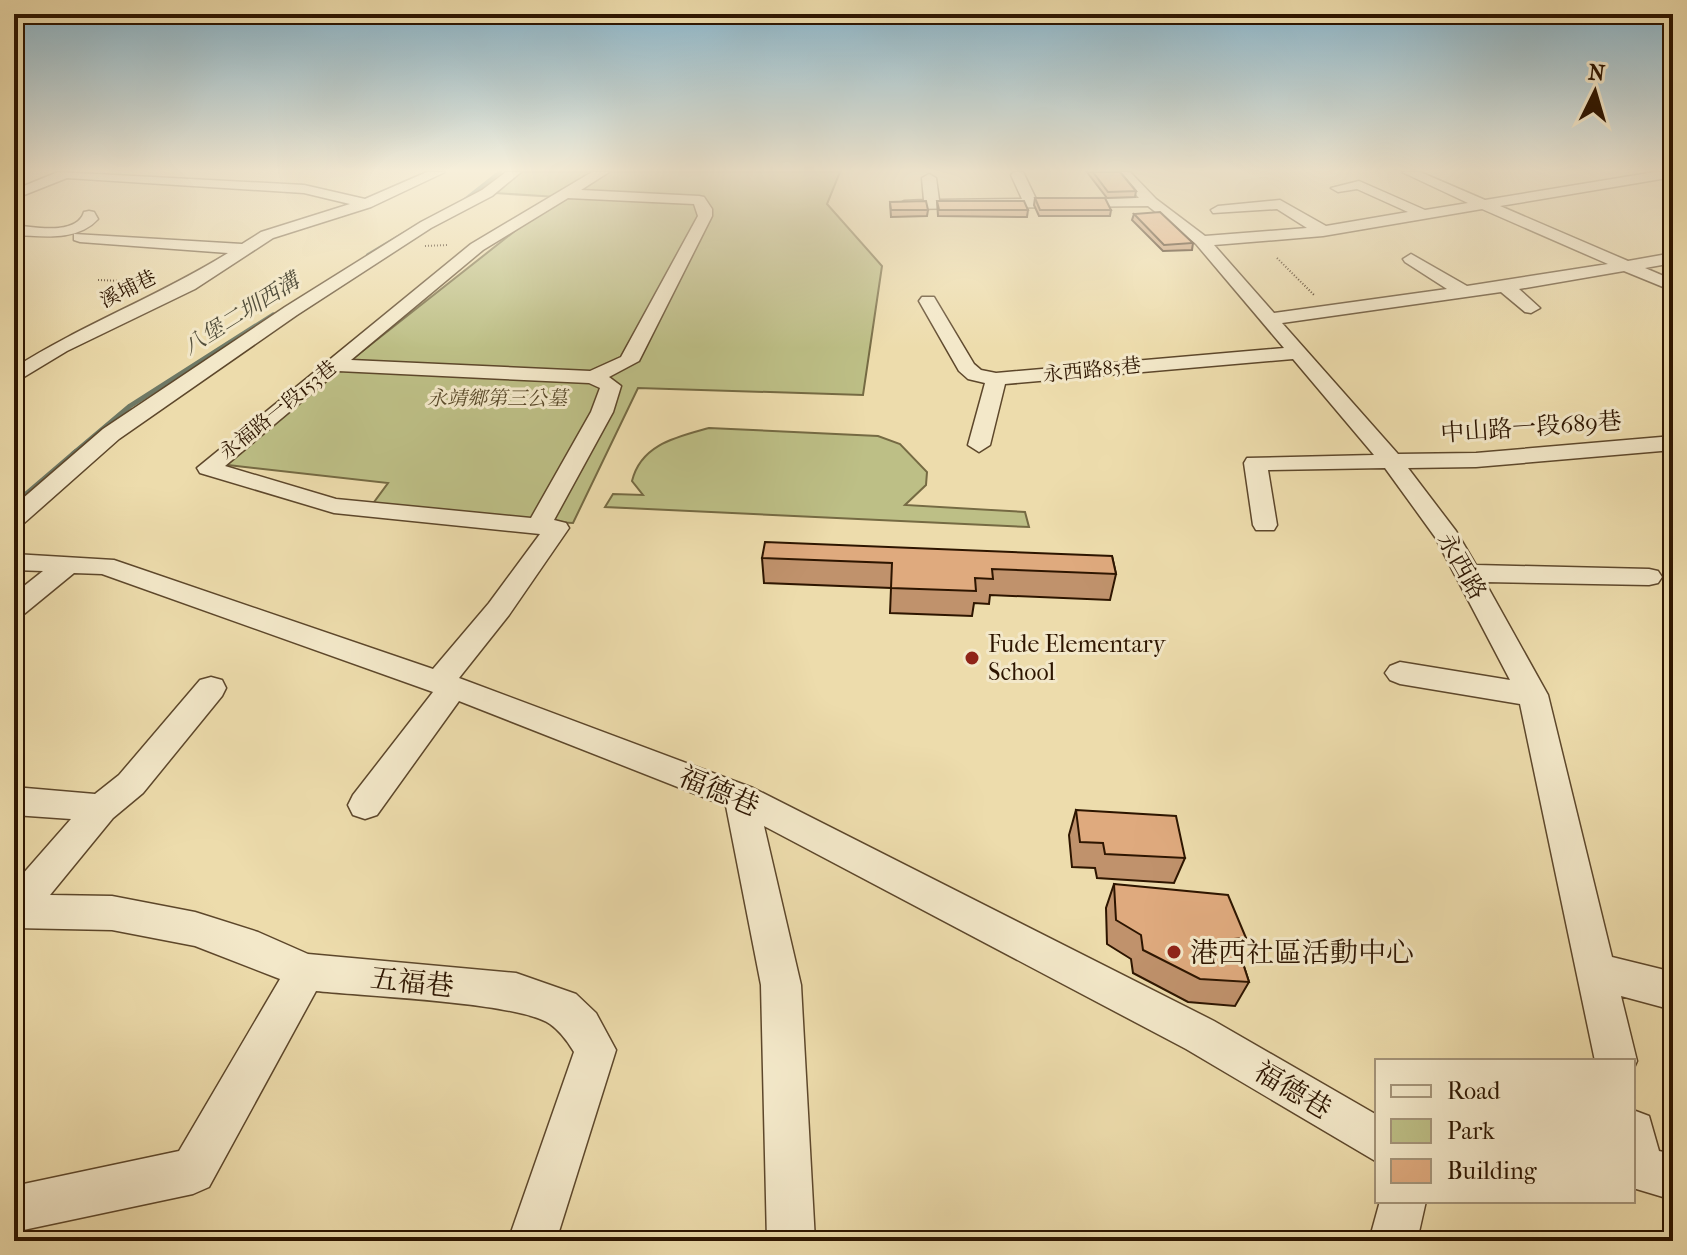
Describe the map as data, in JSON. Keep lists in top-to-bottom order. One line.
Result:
{"streets":{"street":["溪埔巷","永西路85巷","永福路一段153巷","中山路一段689巷","永西路","福德巷","五福巷"]},"crossings":[["永西路85巷","永西路"],["中山路一段689巷","永西路"]],"water":["八堡二圳西溝"],"parks":["永靖鄉第三公墓"],"places":["Fude Elementary School","港西社區活動中心"],"legend":["Road","Park","Building"],"north":"top"}
